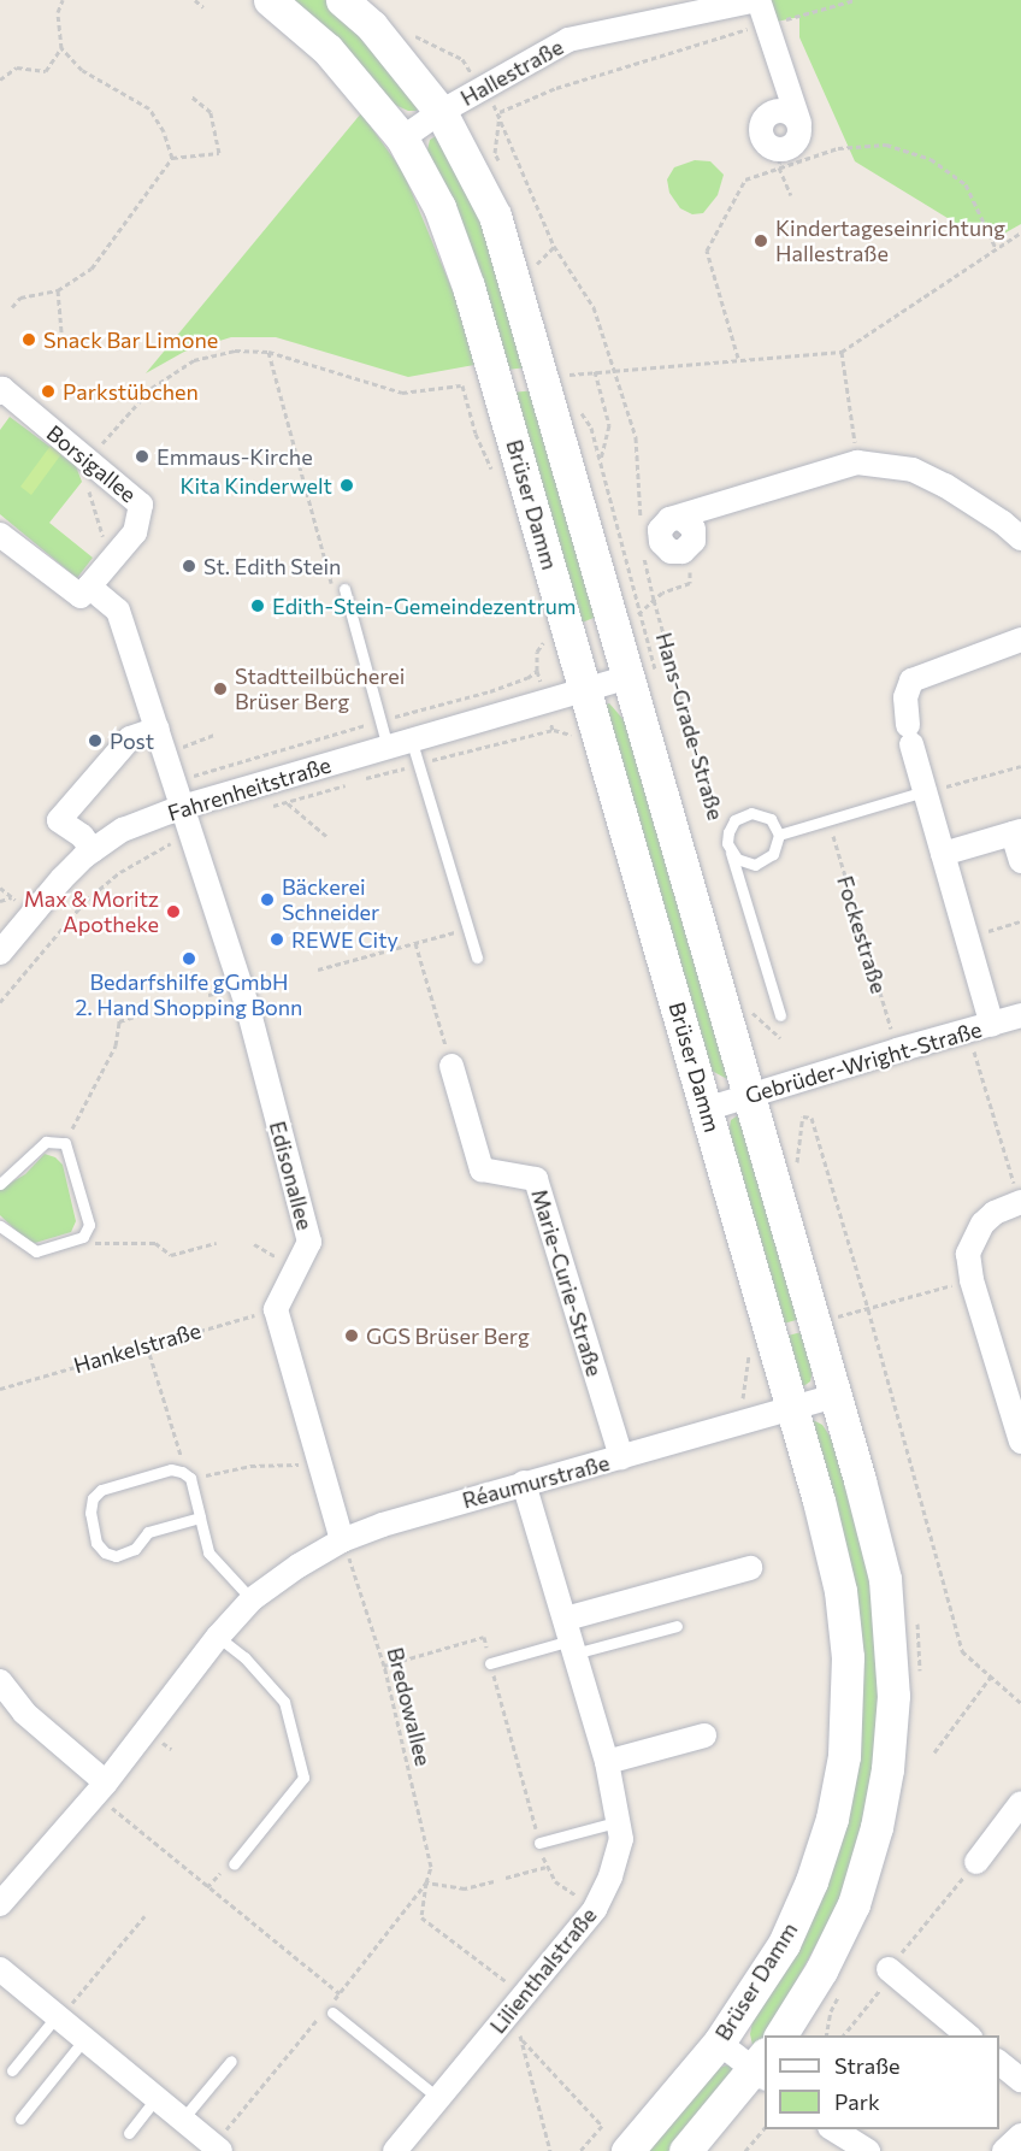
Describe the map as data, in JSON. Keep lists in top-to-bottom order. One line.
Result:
{"streets":{"street":["Hallestraße","Borsigallee","Brüser Damm","Fahrenheitstraße","Gebrüder-Wright-Straße","Edisonallee","Marie-Curie-Straße","Réaumurstraße","Lilienthalstraße"],"path":["Hans-Grade-Straße","Fockestraße","Hankelstraße","Bredowallee"]},"crossings":[["Hallestraße","Brüser Damm"],["Brüser Damm","Fahrenheitstraße"],["Brüser Damm","Gebrüder-Wright-Straße"],["Brüser Damm","Réaumurstraße"],["Fahrenheitstraße","Edisonallee"],["Fockestraße","Gebrüder-Wright-Straße"],["Edisonallee","Hankelstraße"],["Marie-Curie-Straße","Réaumurstraße"],["Réaumurstraße","Bredowallee"],["Réaumurstraße","Lilienthalstraße"],["Bredowallee","Lilienthalstraße"]],"places":["Kindertageseinrichtung Hallestraße","Snack Bar Limone","Parkstübchen","Emmaus-Kirche","Kita Kinderwelt","St. Edith Stein","Edith-Stein-Gemeindezentrum","Stadtteilbücherei Brüser Berg","Post","Bäckerei Schneider","Max & Moritz Apotheke","REWE City","Bedarfshilfe gGmbH 2. Hand Shopping Bonn","GGS Brüser Berg"],"legend":["Straße","Park"]}
